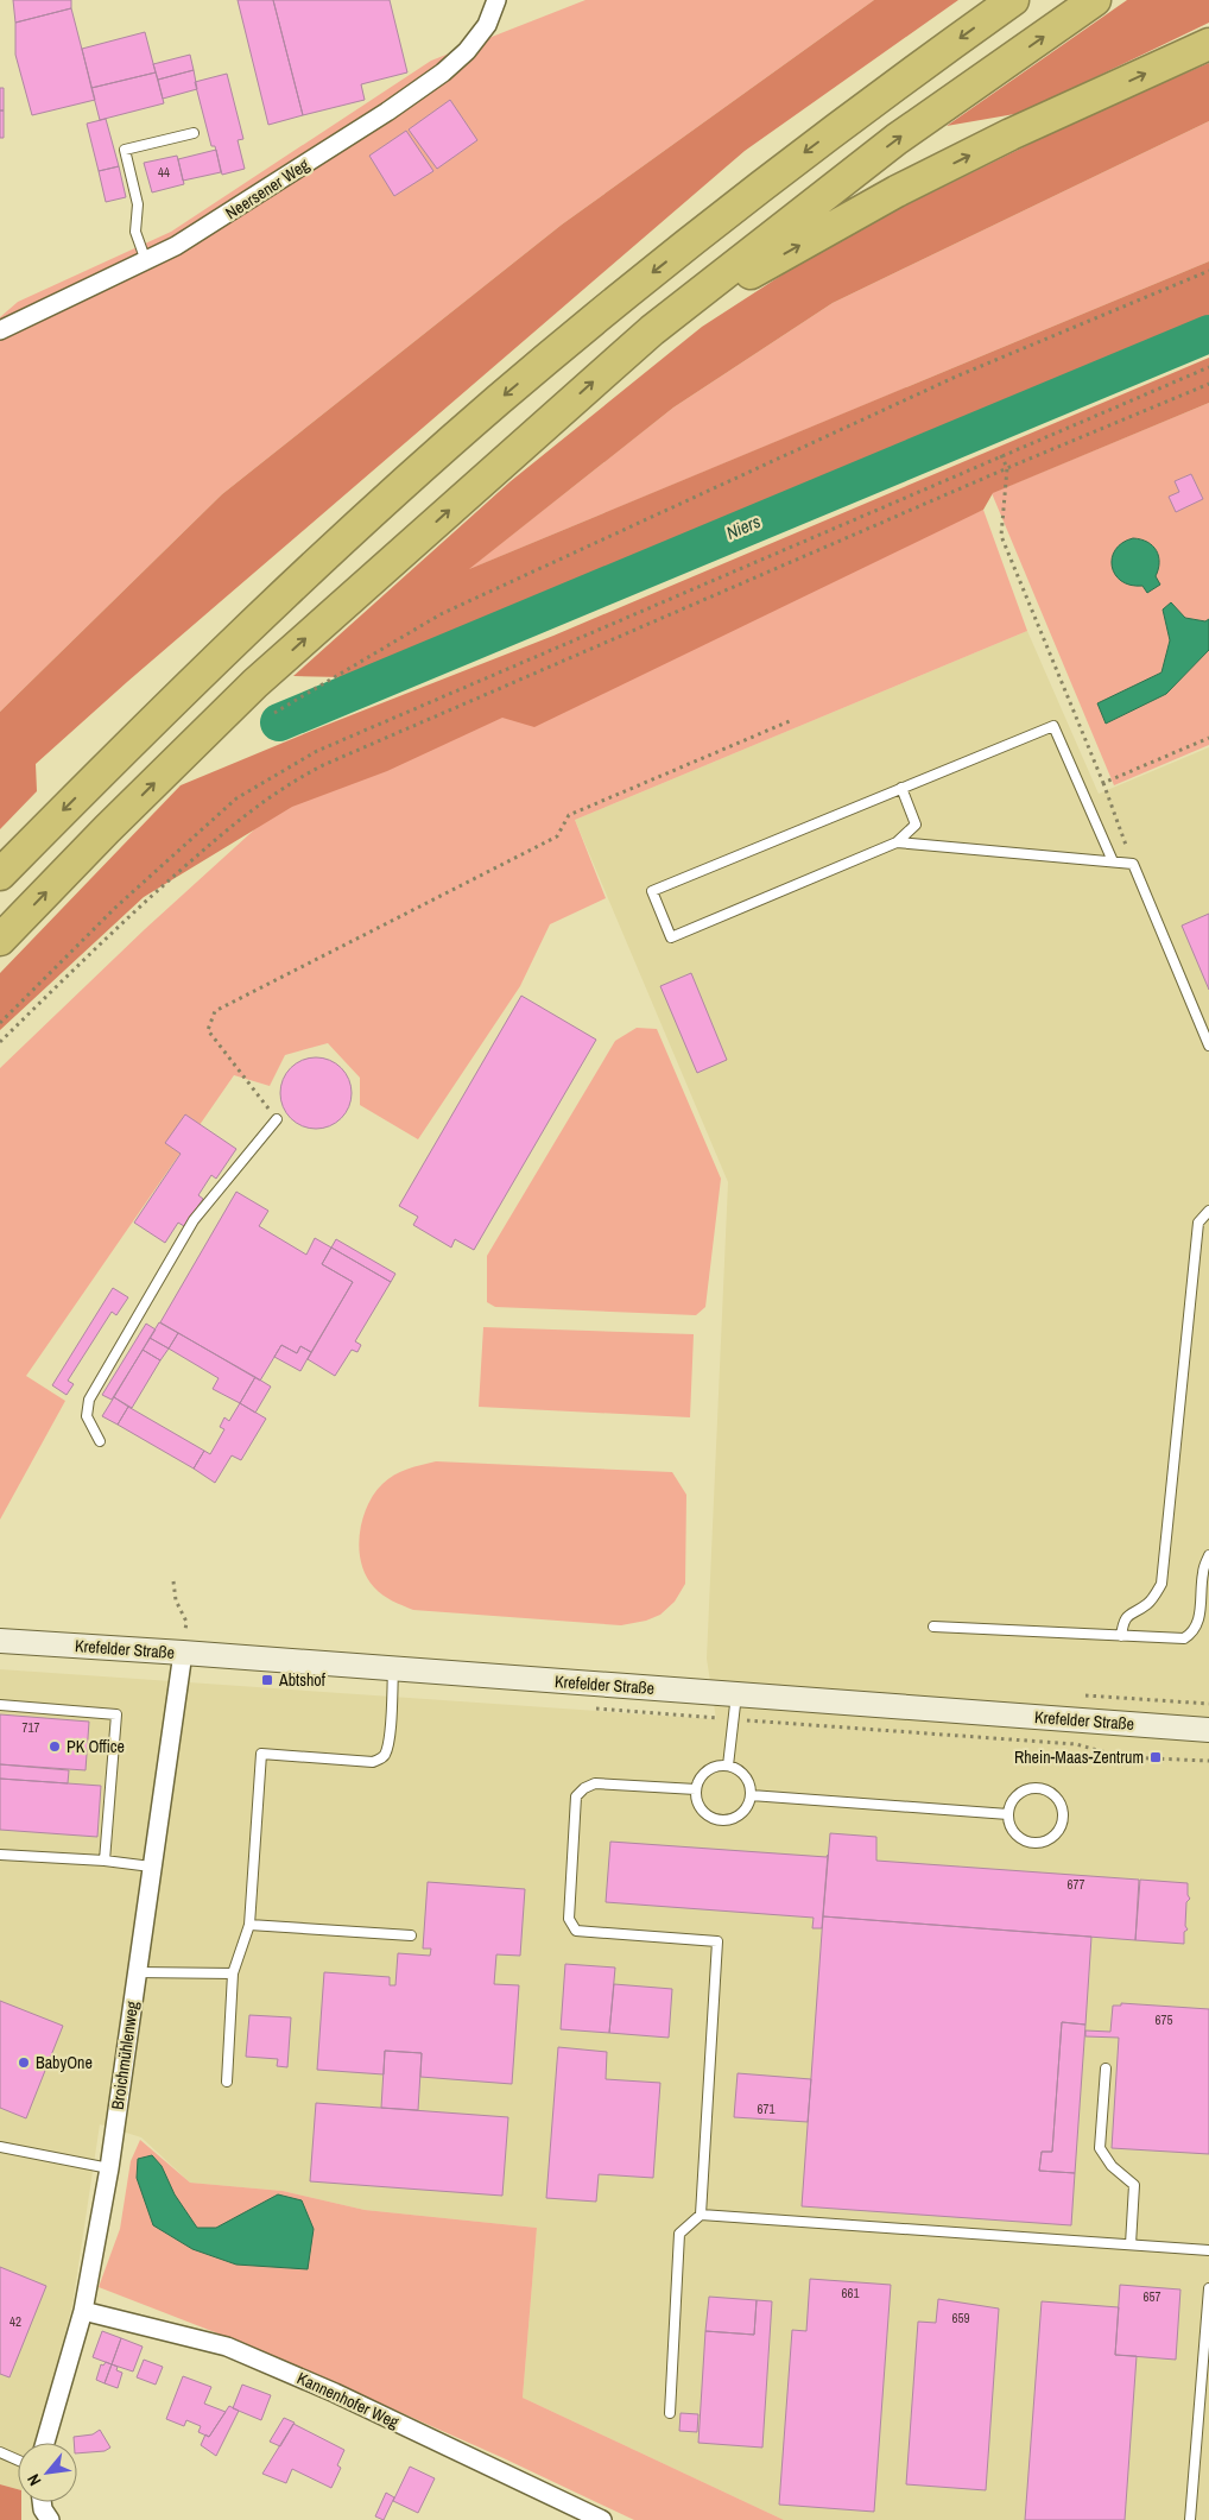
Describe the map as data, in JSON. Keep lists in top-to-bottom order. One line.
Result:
{"streets":{"street":["Neersener Weg","Krefelder Straße","Broichmühlenweg","Kannenhofer Weg"]},"crossings":[["Krefelder Straße","Broichmühlenweg"],["Broichmühlenweg","Kannenhofer Weg"]],"water":["Niers"],"places":{"transit":["Abtshof","Rhein-Maas-Zentrum"],"other":["PK Office","BabyOne"]},"house_numbers":["44","717","677","675","671","661","657","659","42"],"north":"bottom left"}
